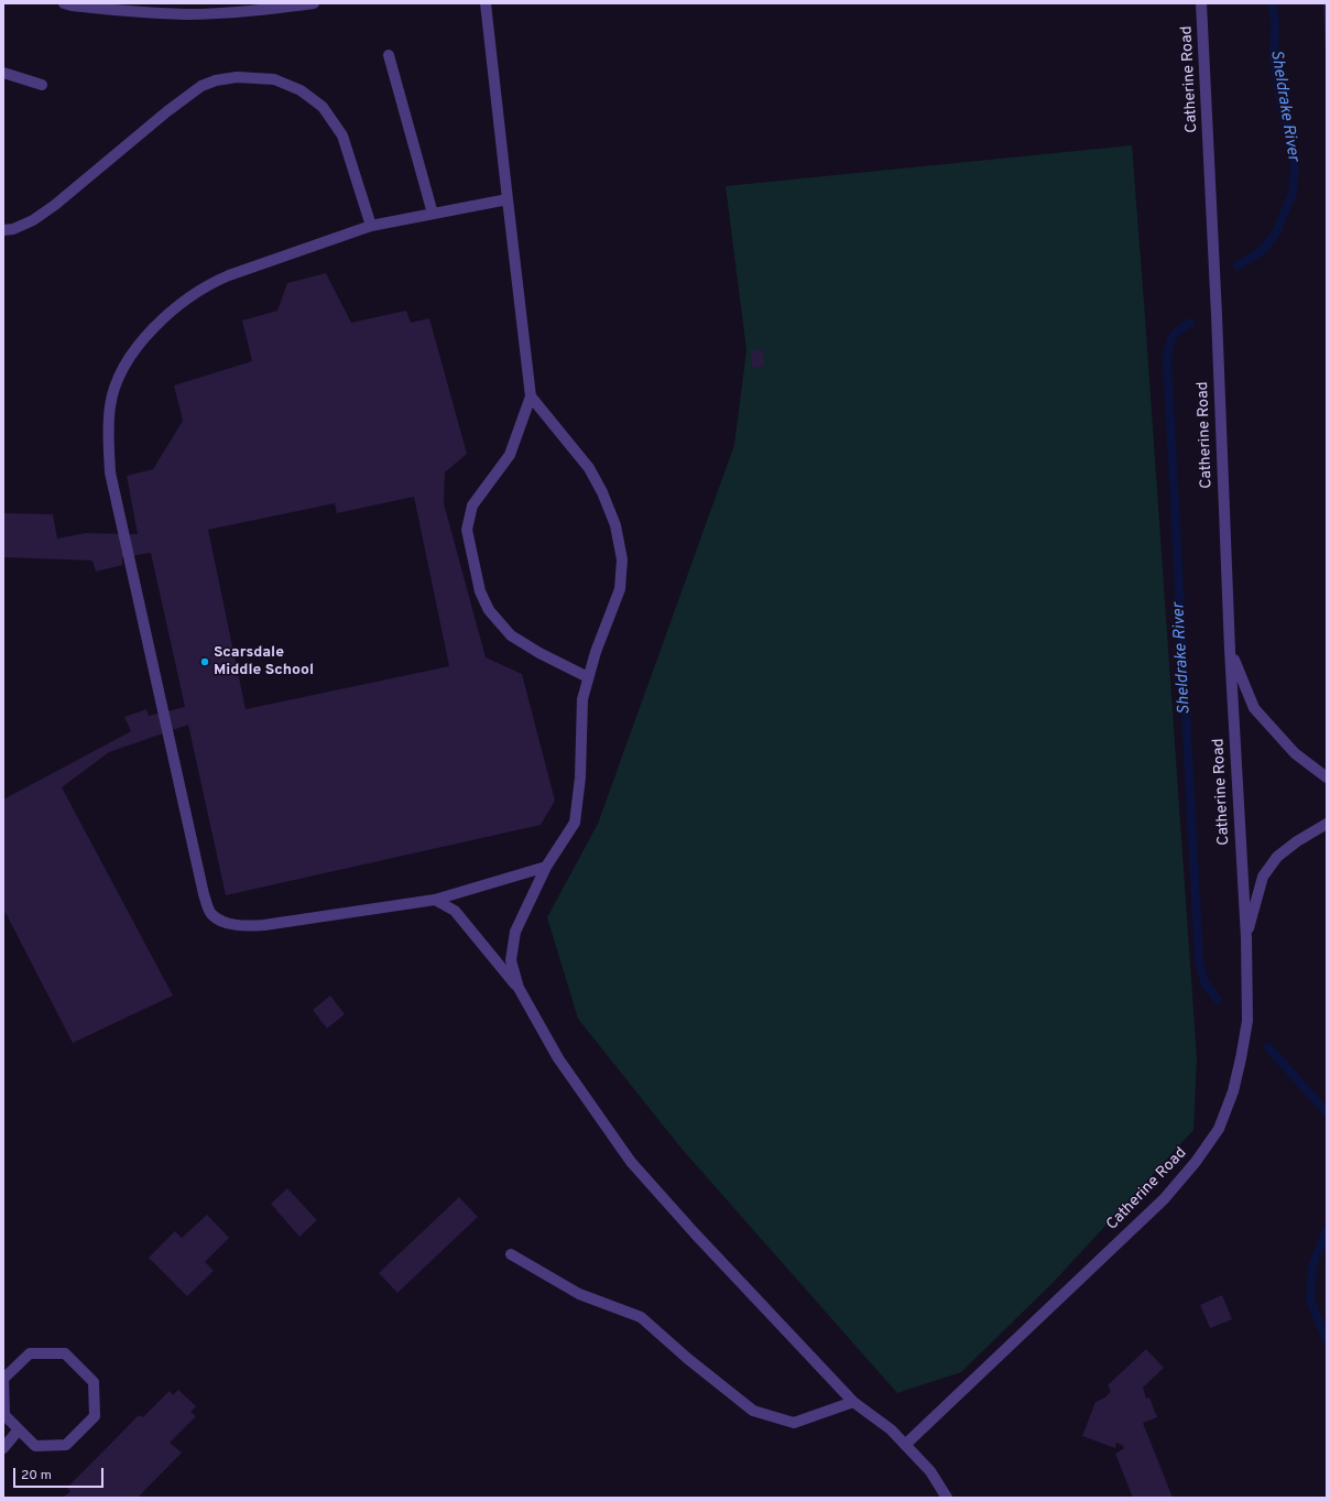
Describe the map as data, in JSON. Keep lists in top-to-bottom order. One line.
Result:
{"streets":{"street":["Catherine Road"]},"water":["Sheldrake River"],"places":["Scarsdale Middle School"],"scale_bar":"20 m"}
